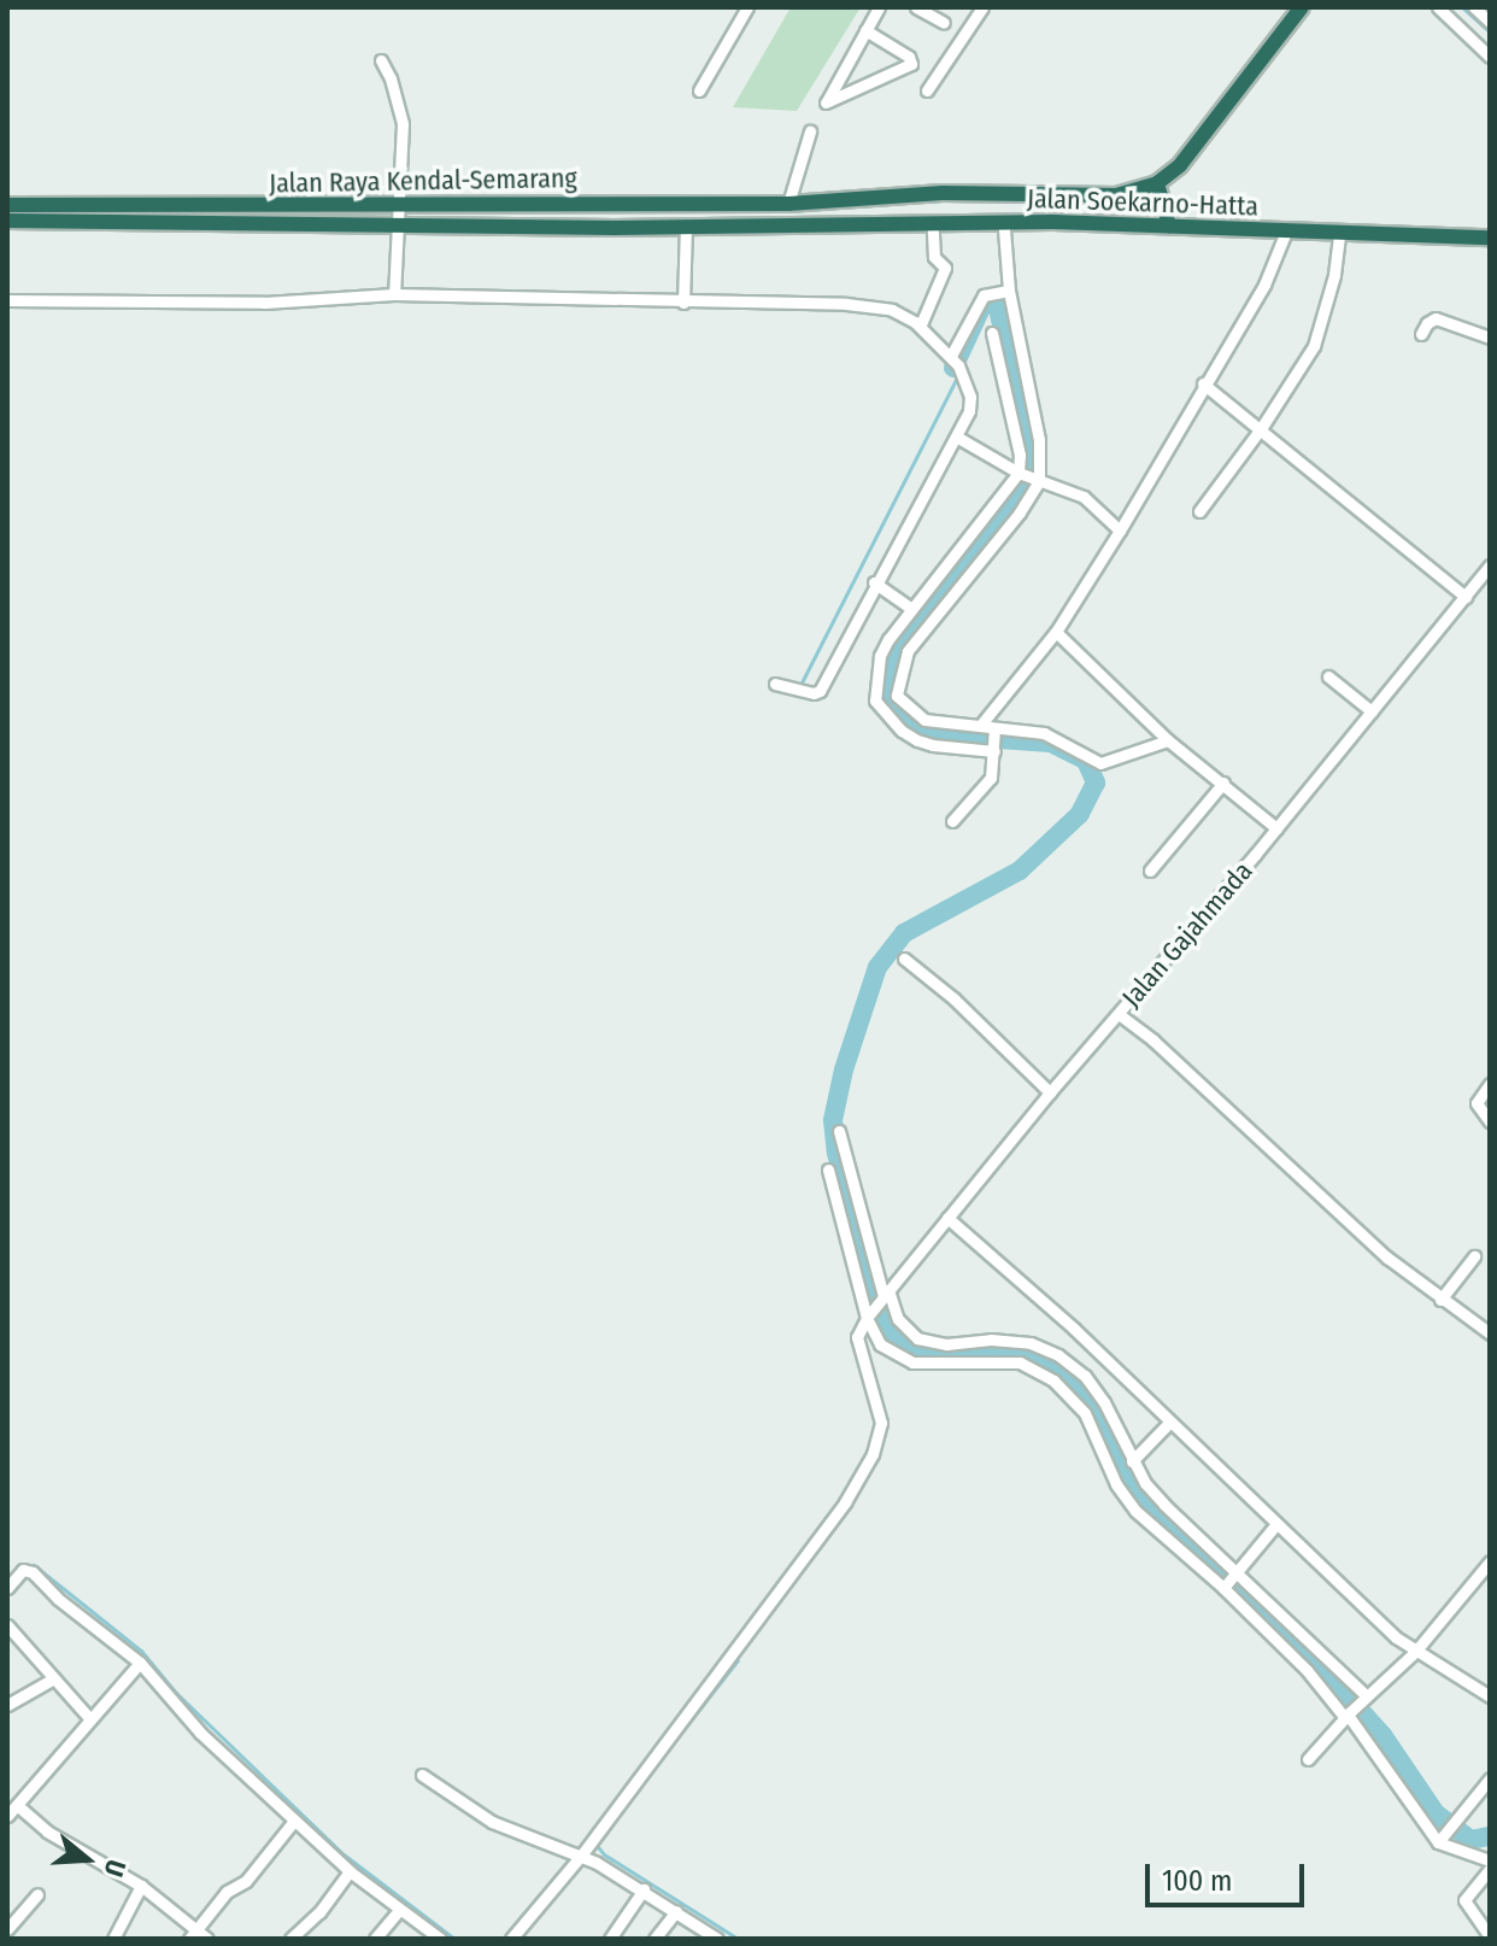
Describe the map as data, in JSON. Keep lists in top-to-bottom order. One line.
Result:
{"streets":{"highway":["Jalan Raya Kendal-Semarang","Jalan Soekarno-Hatta"],"street":["Jalan Gajahmada"]},"crossings":[["Jalan Raya Kendal-Semarang","Jalan Soekarno-Hatta"]],"scale_bar":"100 m","north":"right"}
